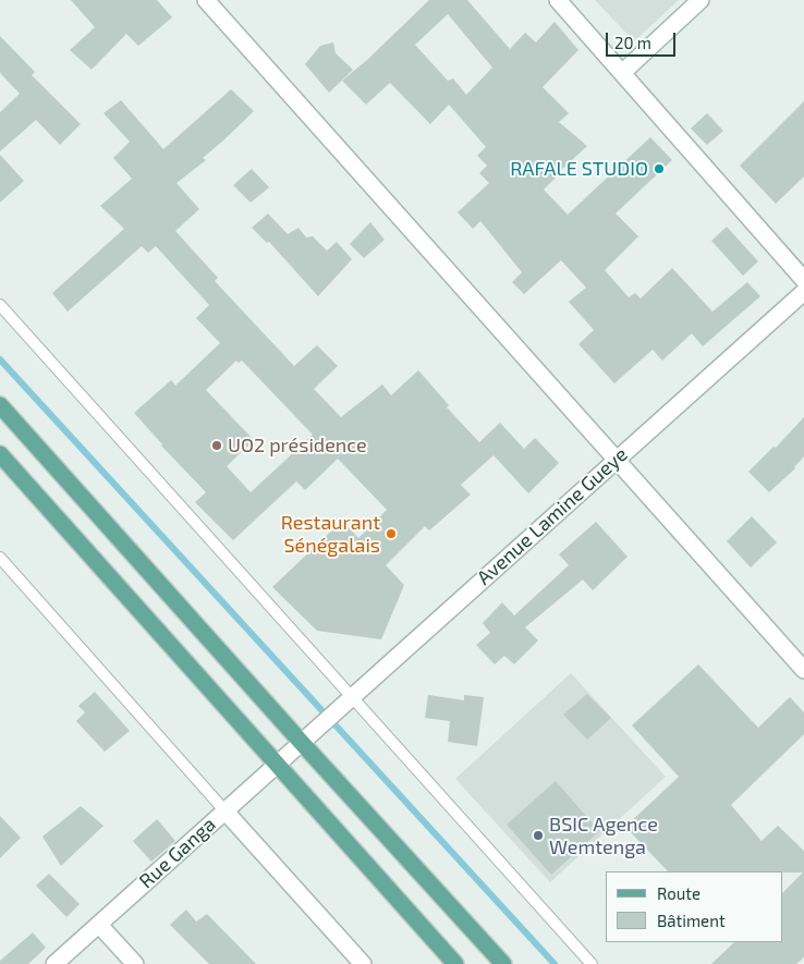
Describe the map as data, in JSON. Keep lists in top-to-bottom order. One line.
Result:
{"streets":{"street":["Avenue Lamine Gueye","Rue Ganga"]},"crossings":[["Avenue Lamine Gueye","Rue Ganga"]],"places":["RAFALE STUDIO","UO2 présidence","Restaurant Sénégalais","BSIC Agence Wemtenga"],"legend":["Route","Bâtiment"],"scale_bar":"20 m"}
